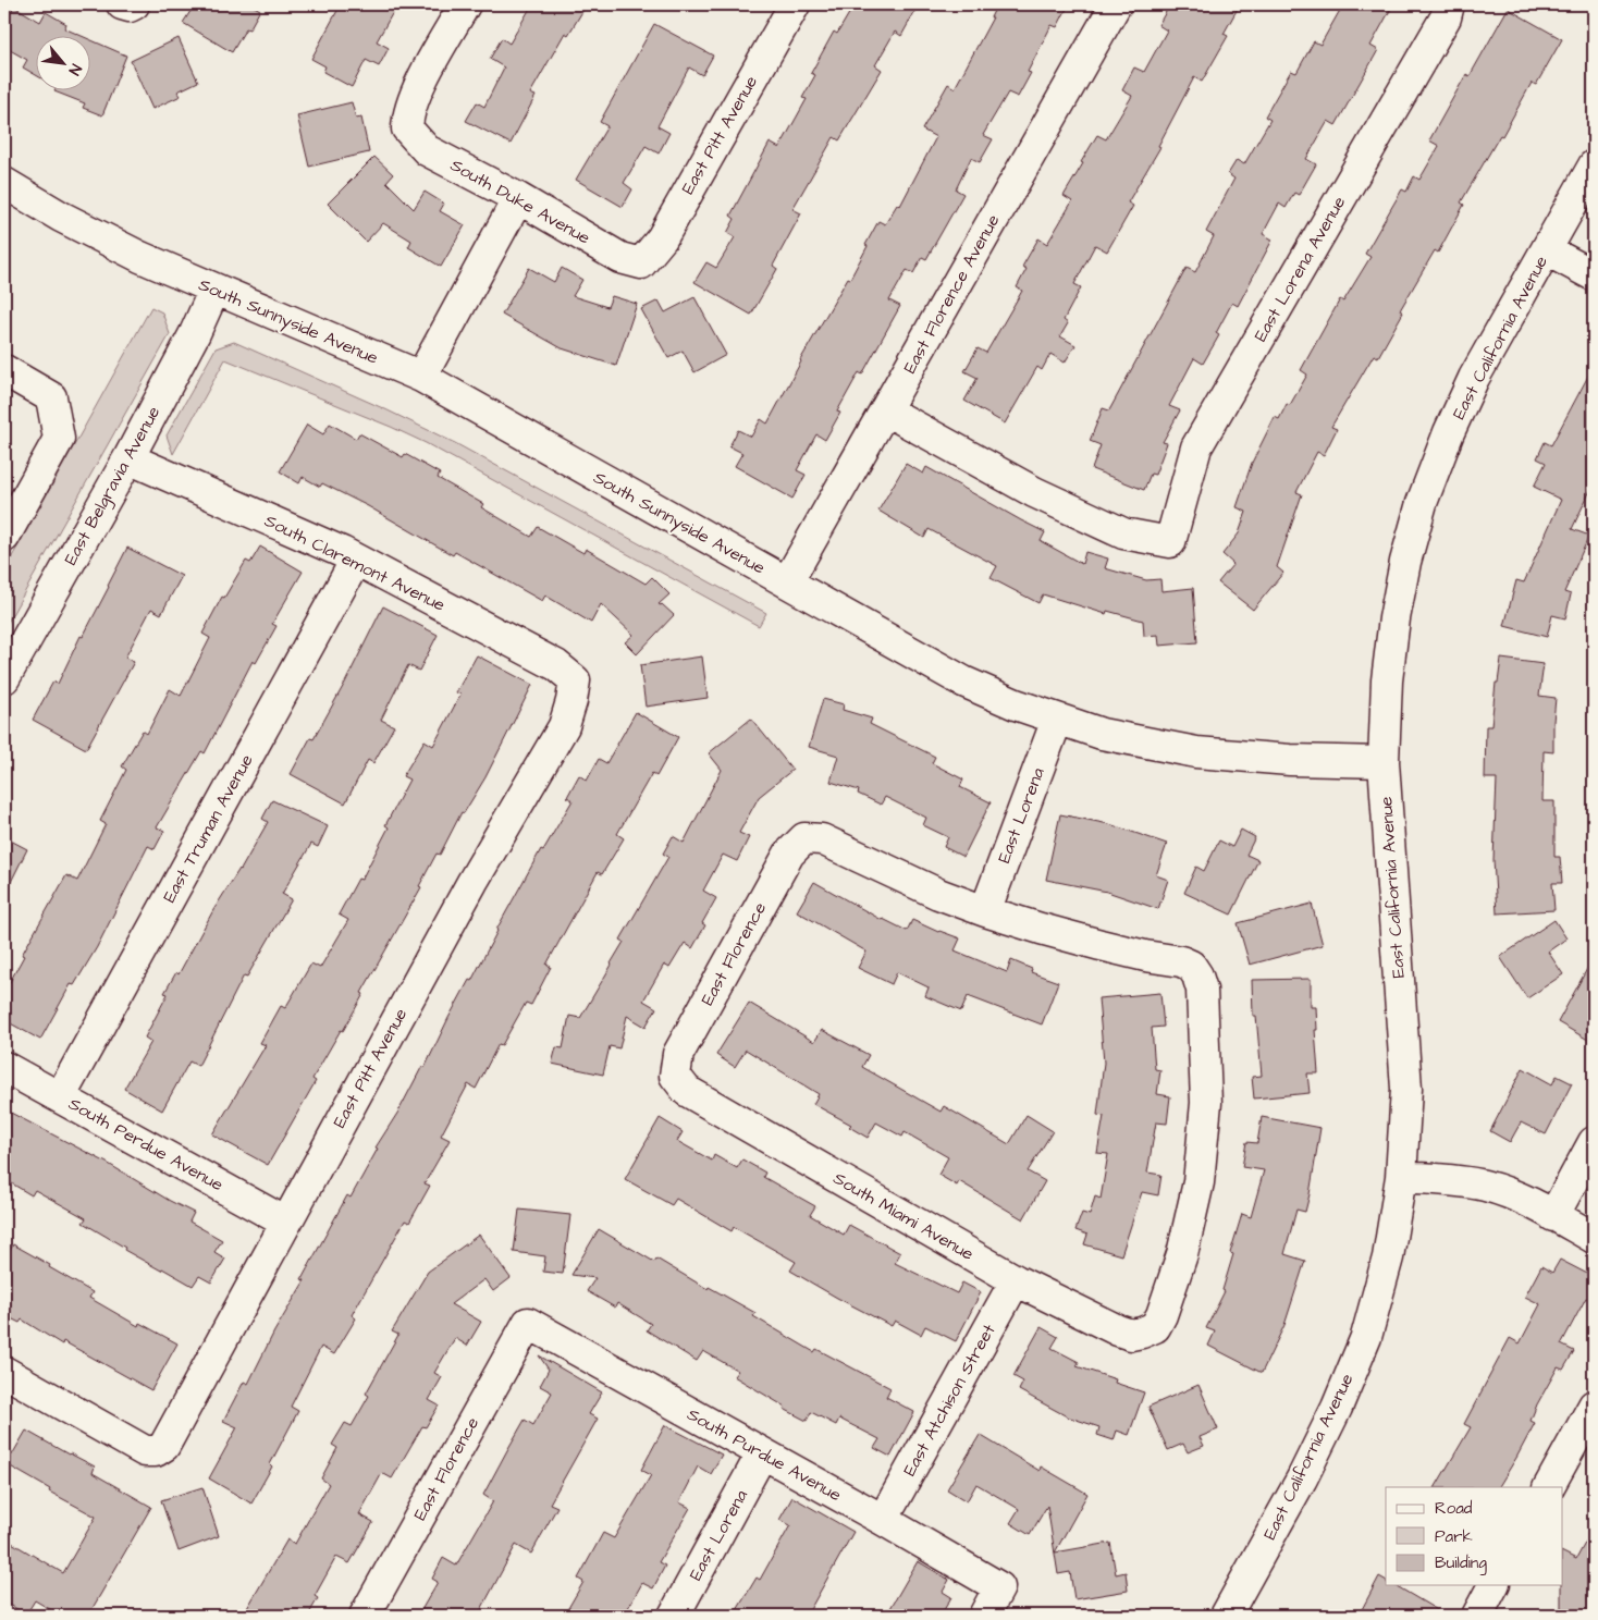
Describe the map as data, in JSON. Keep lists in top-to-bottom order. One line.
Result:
{"streets":{"street":["East Pitt Avenue","South Duke Avenue","East Lorena Avenue","East Florence Avenue","South Sunnyside Avenue","East California Avenue","East Belgravia Avenue","South Claremont Avenue","East Lorena","East Truman Avenue","East Florence","South Perdue Avenue","South Miami Avenue","East Atchison Street","South Purdue Avenue"]},"crossings":[["East Pitt Avenue","South Duke Avenue"],["East Pitt Avenue","South Claremont Avenue"],["East Pitt Avenue","South Perdue Avenue"],["East Lorena Avenue","East Florence Avenue"],["East Florence Avenue","South Sunnyside Avenue"],["South Sunnyside Avenue","East California Avenue"],["South Sunnyside Avenue","East Belgravia Avenue"],["South Sunnyside Avenue","East Lorena"],["East Belgravia Avenue","South Claremont Avenue"],["South Claremont Avenue","East Truman Avenue"],["East Lorena","East Florence"],["East Lorena","South Miami Avenue"],["East Lorena","South Purdue Avenue"],["East Truman Avenue","South Perdue Avenue"],["East Florence","South Miami Avenue"],["East Florence","South Purdue Avenue"],["South Miami Avenue","East Atchison Street"],["East Atchison Street","South Purdue Avenue"]],"legend":["Road","Park","Building"],"north":"bottom right"}
